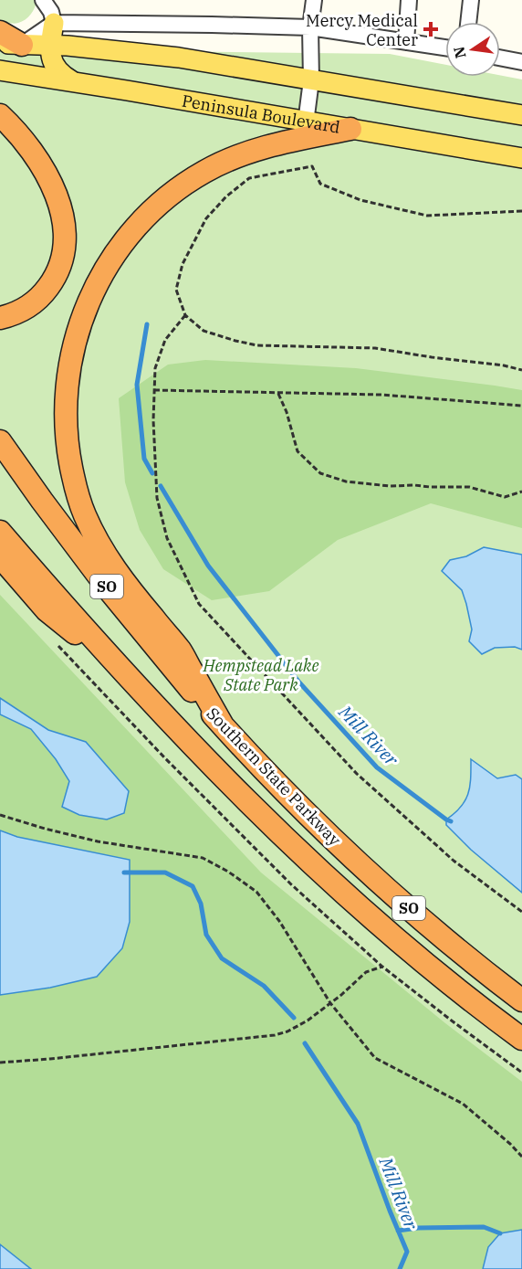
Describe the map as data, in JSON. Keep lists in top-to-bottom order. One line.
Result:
{"streets":{"highway":["SO","Southern State Parkway"],"main road":["Peninsula Boulevard"]},"water":["Mill River"],"parks":["Hempstead Lake State Park"],"places":{"health":["Mercy Medical Center"]},"north":"left"}
